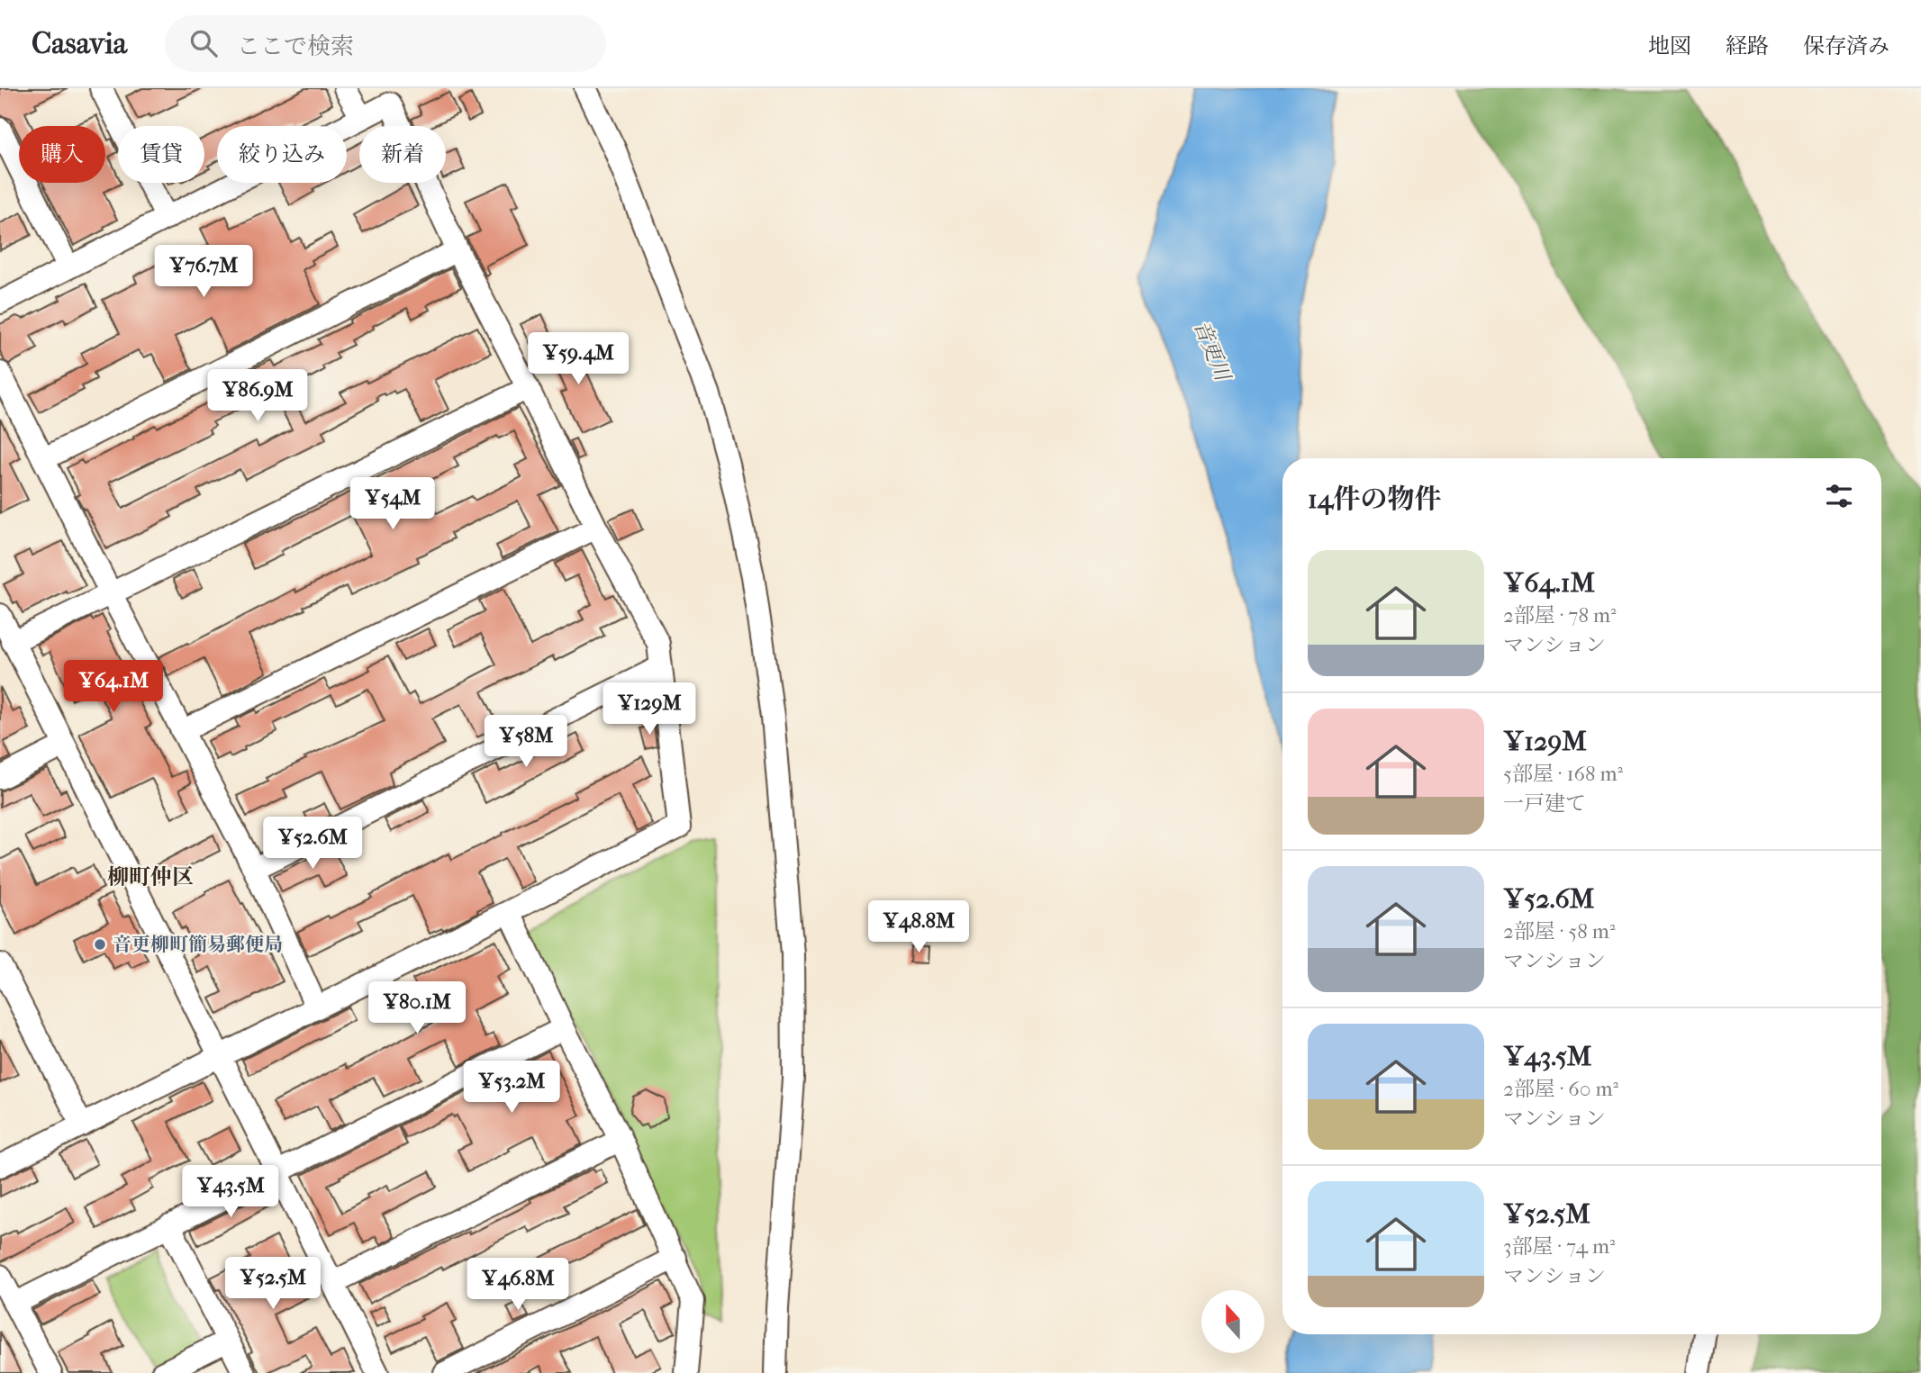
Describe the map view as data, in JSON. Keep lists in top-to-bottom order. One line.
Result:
{"districts":["柳町仲区"],"water":["音更川"],"places":["音更柳町簡易郵便局"],"north":"top","page":{"header":"Casavia","search":"ここで検索","nav":["地図","経路","保存済み"],"chip":["購入","賃貸","絞り込み","新着"],"price":["¥76.7M","¥59.4M","¥86.9M","¥54M","¥64.1M","¥129M","¥58M","¥52.6M","¥48.8M","¥80.1M","¥53.2M","¥43.5M","¥52.5M","¥46.8M"],"heading":"14件の物件","list":[{"name":"¥64.1M","note":"2部屋 · 78 m² · マンション"},{"name":"¥129M","note":"5部屋 · 168 m² · 一戸建て"},{"name":"¥52.6M","note":"2部屋 · 58 m² · マンション"},{"name":"¥43.5M","note":"2部屋 · 60 m² · マンション"},{"name":"¥52.5M","note":"3部屋 · 74 m² · マンション"}]}}
